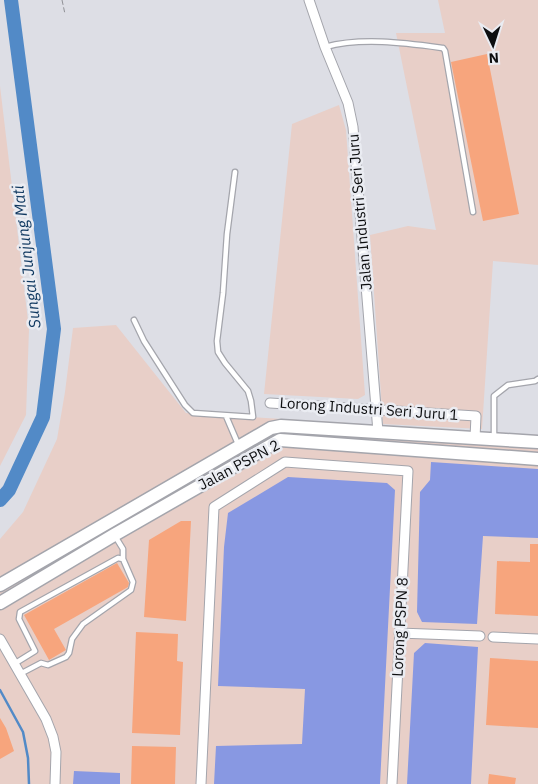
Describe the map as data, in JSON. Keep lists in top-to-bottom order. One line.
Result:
{"streets":{"street":["Jalan Industri Seri Juru","Lorong Industri Seri Juru 1","Jalan PSPN 2","Lorong PSPN 8"]},"crossings":[["Jalan Industri Seri Juru","Lorong Industri Seri Juru 1"],["Jalan Industri Seri Juru","Jalan PSPN 2"],["Lorong Industri Seri Juru 1","Jalan PSPN 2"]],"water":["Sungai Junjung Mati"],"north":"bottom"}
